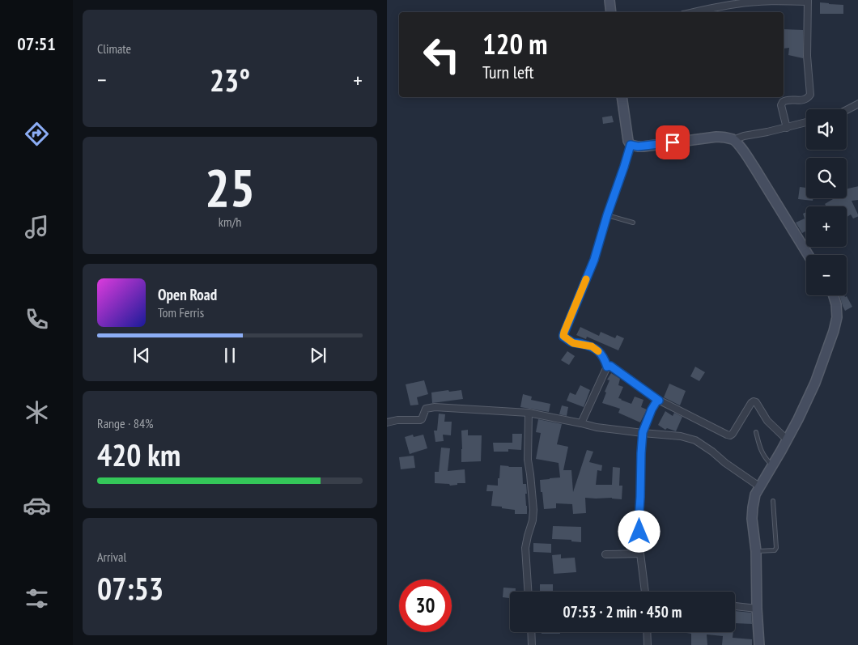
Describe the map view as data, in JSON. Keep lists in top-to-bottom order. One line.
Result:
{"page":{"tabs":"07:51","tile":["Climate",["25","km/h"],["Range · 84%","420 km"],["Arrival","07:53"]],"turn":["120 m","Turn left"],"heat":["−","23°","+"],"map_buttons":["+","−"],"song":["Open Road","Tom Ferris"],"limit":"30","trip":"07:53 · 2 min · 450 m"}}
